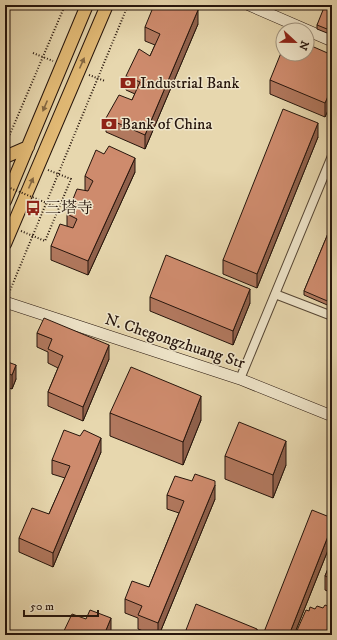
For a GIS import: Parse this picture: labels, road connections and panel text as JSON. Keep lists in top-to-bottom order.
{
  "streets": {
    "street": ["N. Chegongzhuang Str"]
  },
  "places": {
    "bank": ["Industrial Bank", "Bank of China"],
    "bus stop": ["三塔寺"]
  },
  "scale_bar": "50 m",
  "north": "right"
}
